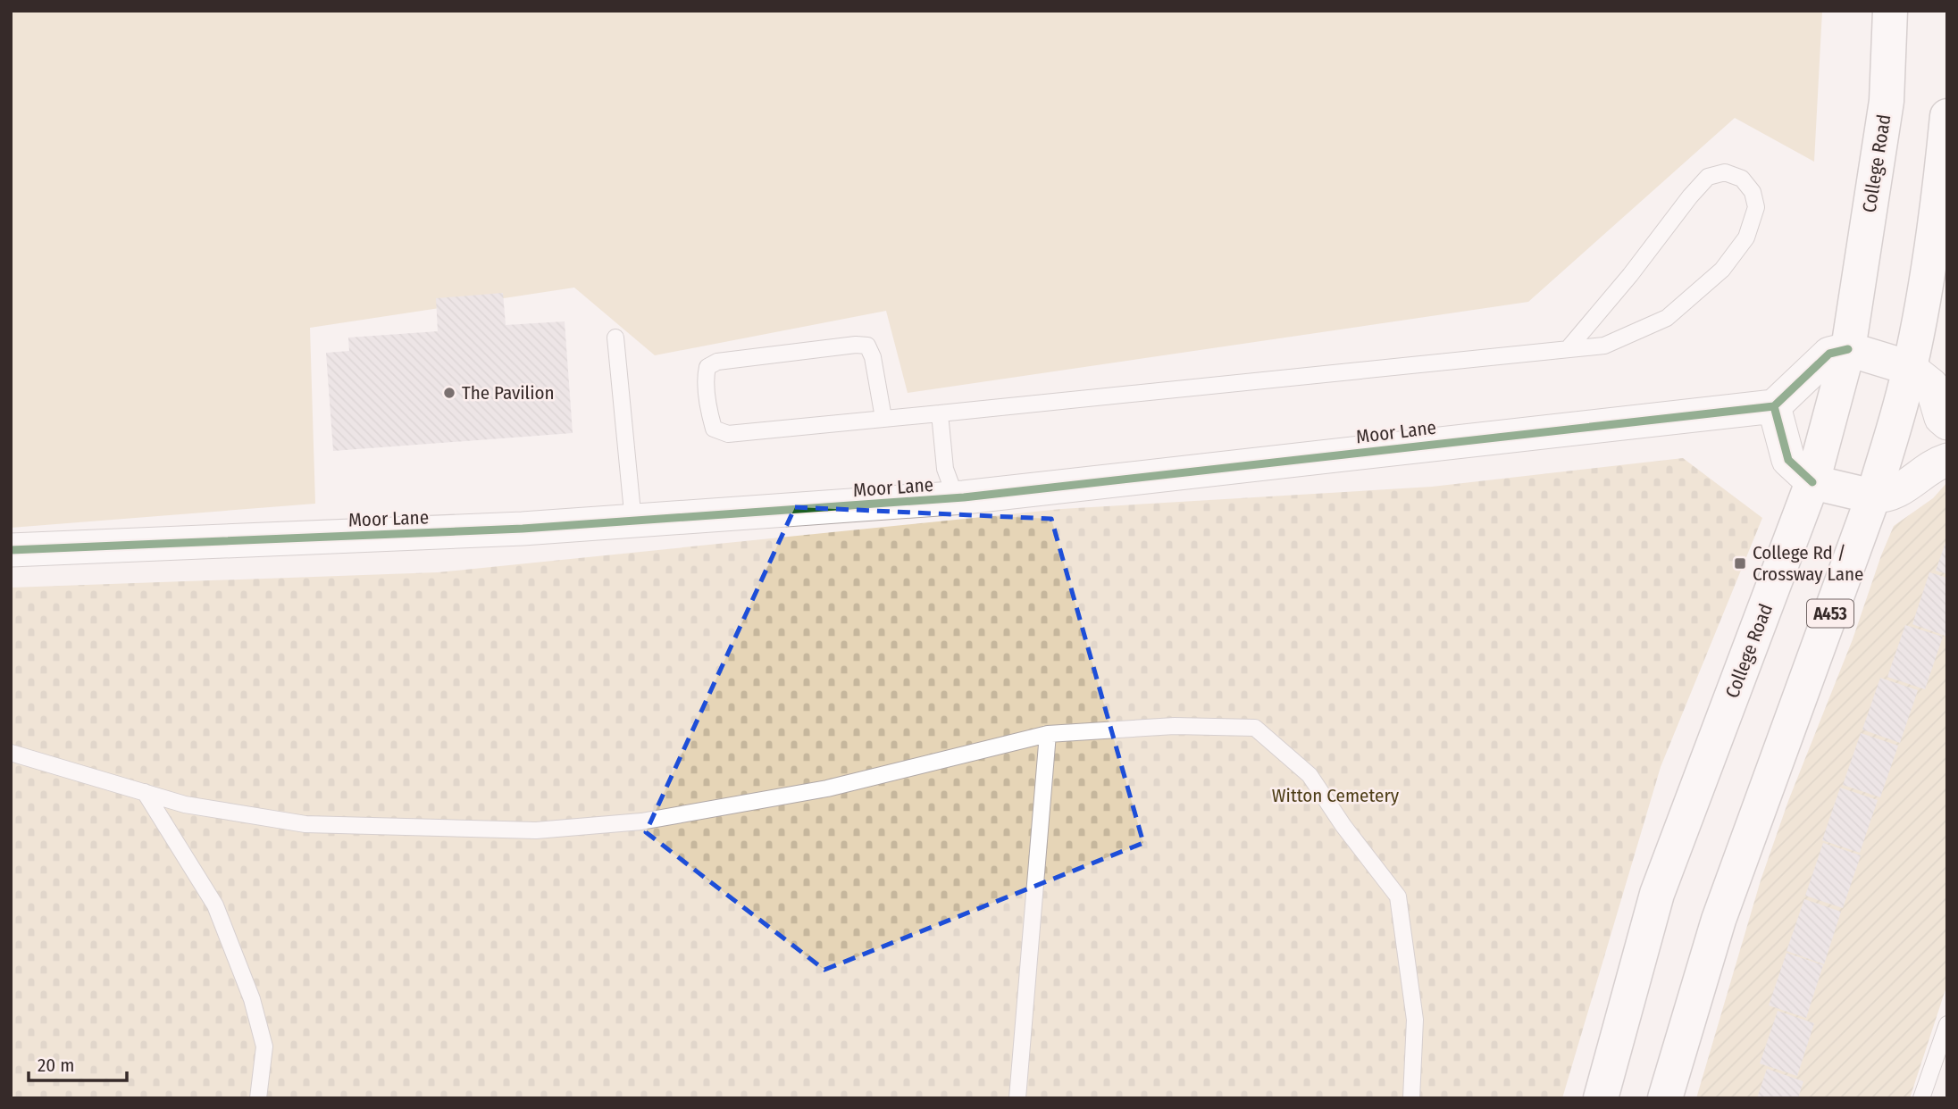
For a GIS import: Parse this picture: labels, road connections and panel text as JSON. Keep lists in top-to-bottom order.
{
  "streets": {
    "main road": ["College Road", "A453"],
    "street": ["Moor Lane"]
  },
  "parks": ["Witton Cemetery"],
  "places": {
    "other": ["The Pavilion"],
    "transit": ["College Rd / Crossway Lane"]
  },
  "scale_bar": "20 m"
}
